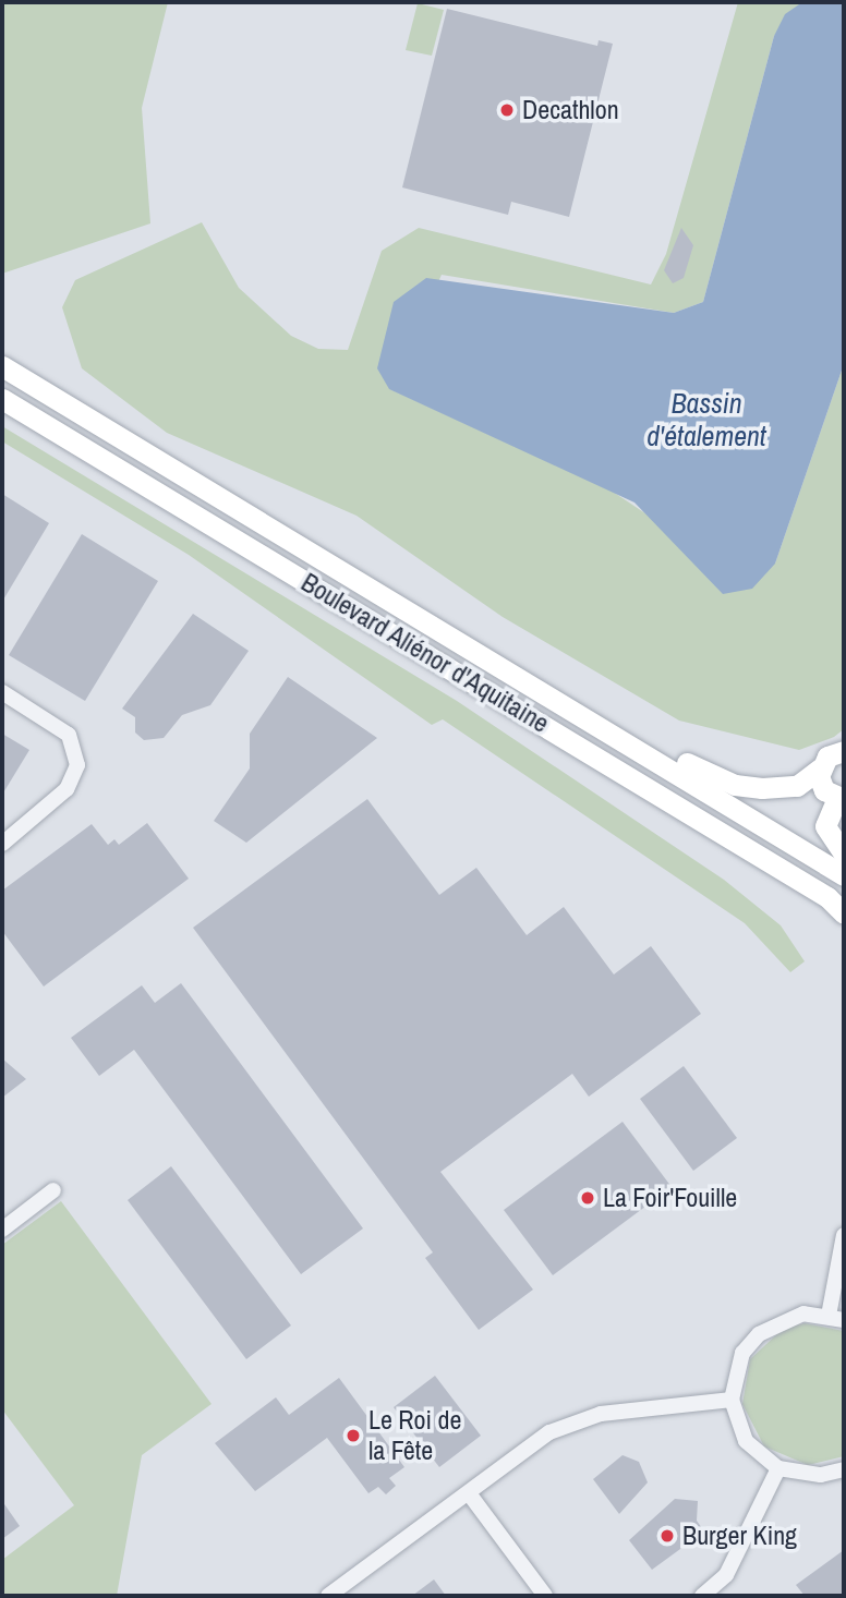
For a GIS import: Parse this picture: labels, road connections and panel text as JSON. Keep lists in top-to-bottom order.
{
  "streets": {
    "highway": ["Boulevard Aliénor d'Aquitaine"]
  },
  "water": ["Bassin d'étalement"],
  "places": [
    "Decathlon",
    "La Foir'Fouille",
    "Le Roi de la Fête",
    "Burger King"
  ]
}
